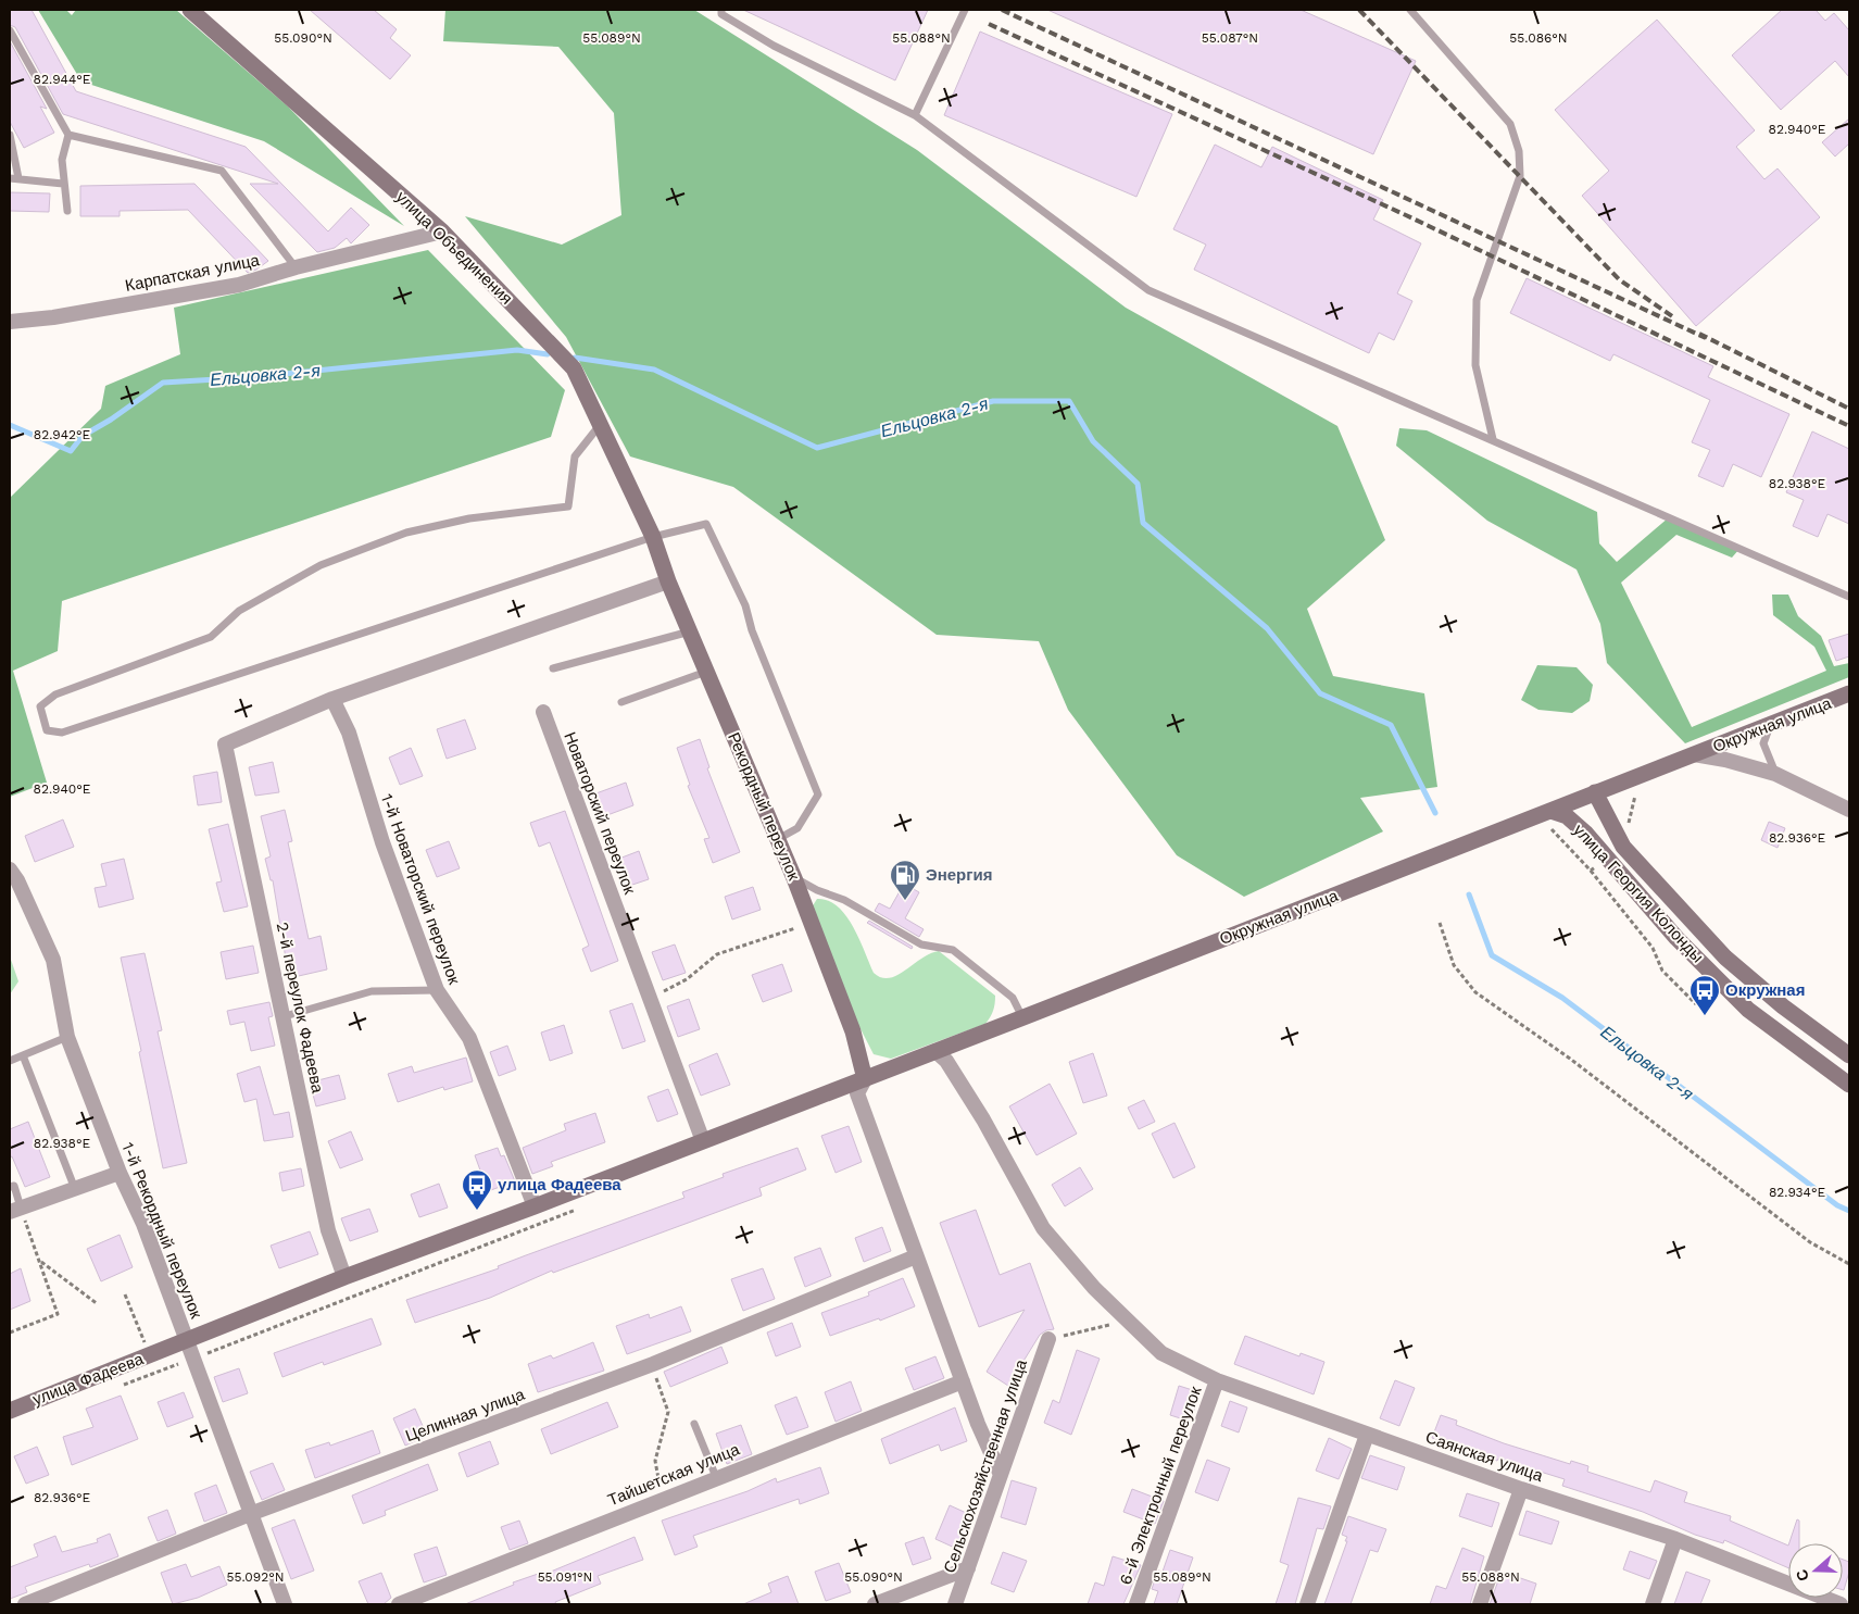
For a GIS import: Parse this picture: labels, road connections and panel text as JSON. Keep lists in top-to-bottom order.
{
  "streets": {
    "main road": [
      "улица Объединения",
      "Окружная улица",
      "Рекордный переулок",
      "улица Георгия Колонды",
      "улица Фадеева"
    ],
    "street": [
      "Карпатская улица",
      "Новаторский переулок",
      "1-й Новаторский переулок",
      "2-й переулок Фадеева",
      "1-й Рекордный переулок",
      "Целинная улица",
      "Саянская улица",
      "Сельскохозяйственная улица",
      "Тайшетская улица",
      "6-й Электронный переулок"
    ]
  },
  "crossings": [
    ["улица Объединения", "Карпатская улица"],
    ["улица Объединения", "Рекордный переулок"],
    ["Окружная улица", "Рекордный переулок"],
    ["Окружная улица", "улица Георгия Колонды"],
    ["Окружная улица", "улица Фадеева"],
    ["Окружная улица", "Саянская улица"],
    ["Рекордный переулок", "улица Фадеева"],
    ["Новаторский переулок", "улица Фадеева"],
    ["1-й Новаторский переулок", "2-й переулок Фадеева"],
    ["1-й Новаторский переулок", "улица Фадеева"],
    ["2-й переулок Фадеева", "улица Фадеева"],
    ["1-й Рекордный переулок", "улица Фадеева"],
    ["1-й Рекордный переулок", "Целинная улица"],
    ["Саянская улица", "6-й Электронный переулок"]
  ],
  "water": ["Ельцовка 2-я"],
  "places": {
    "fuel station": ["Энергия"],
    "bus stop": ["Окружная", "улица Фадеева"]
  },
  "north": "left",
  "coordinates": [
    "55.088°N",
    "55.090°N",
    "55.089°N",
    "55.087°N",
    "55.086°N",
    "82.944°E",
    "82.940°E",
    "82.942°E",
    "82.938°E",
    "82.936°E",
    "82.934°E",
    "55.092°N",
    "55.091°N"
  ]
}
